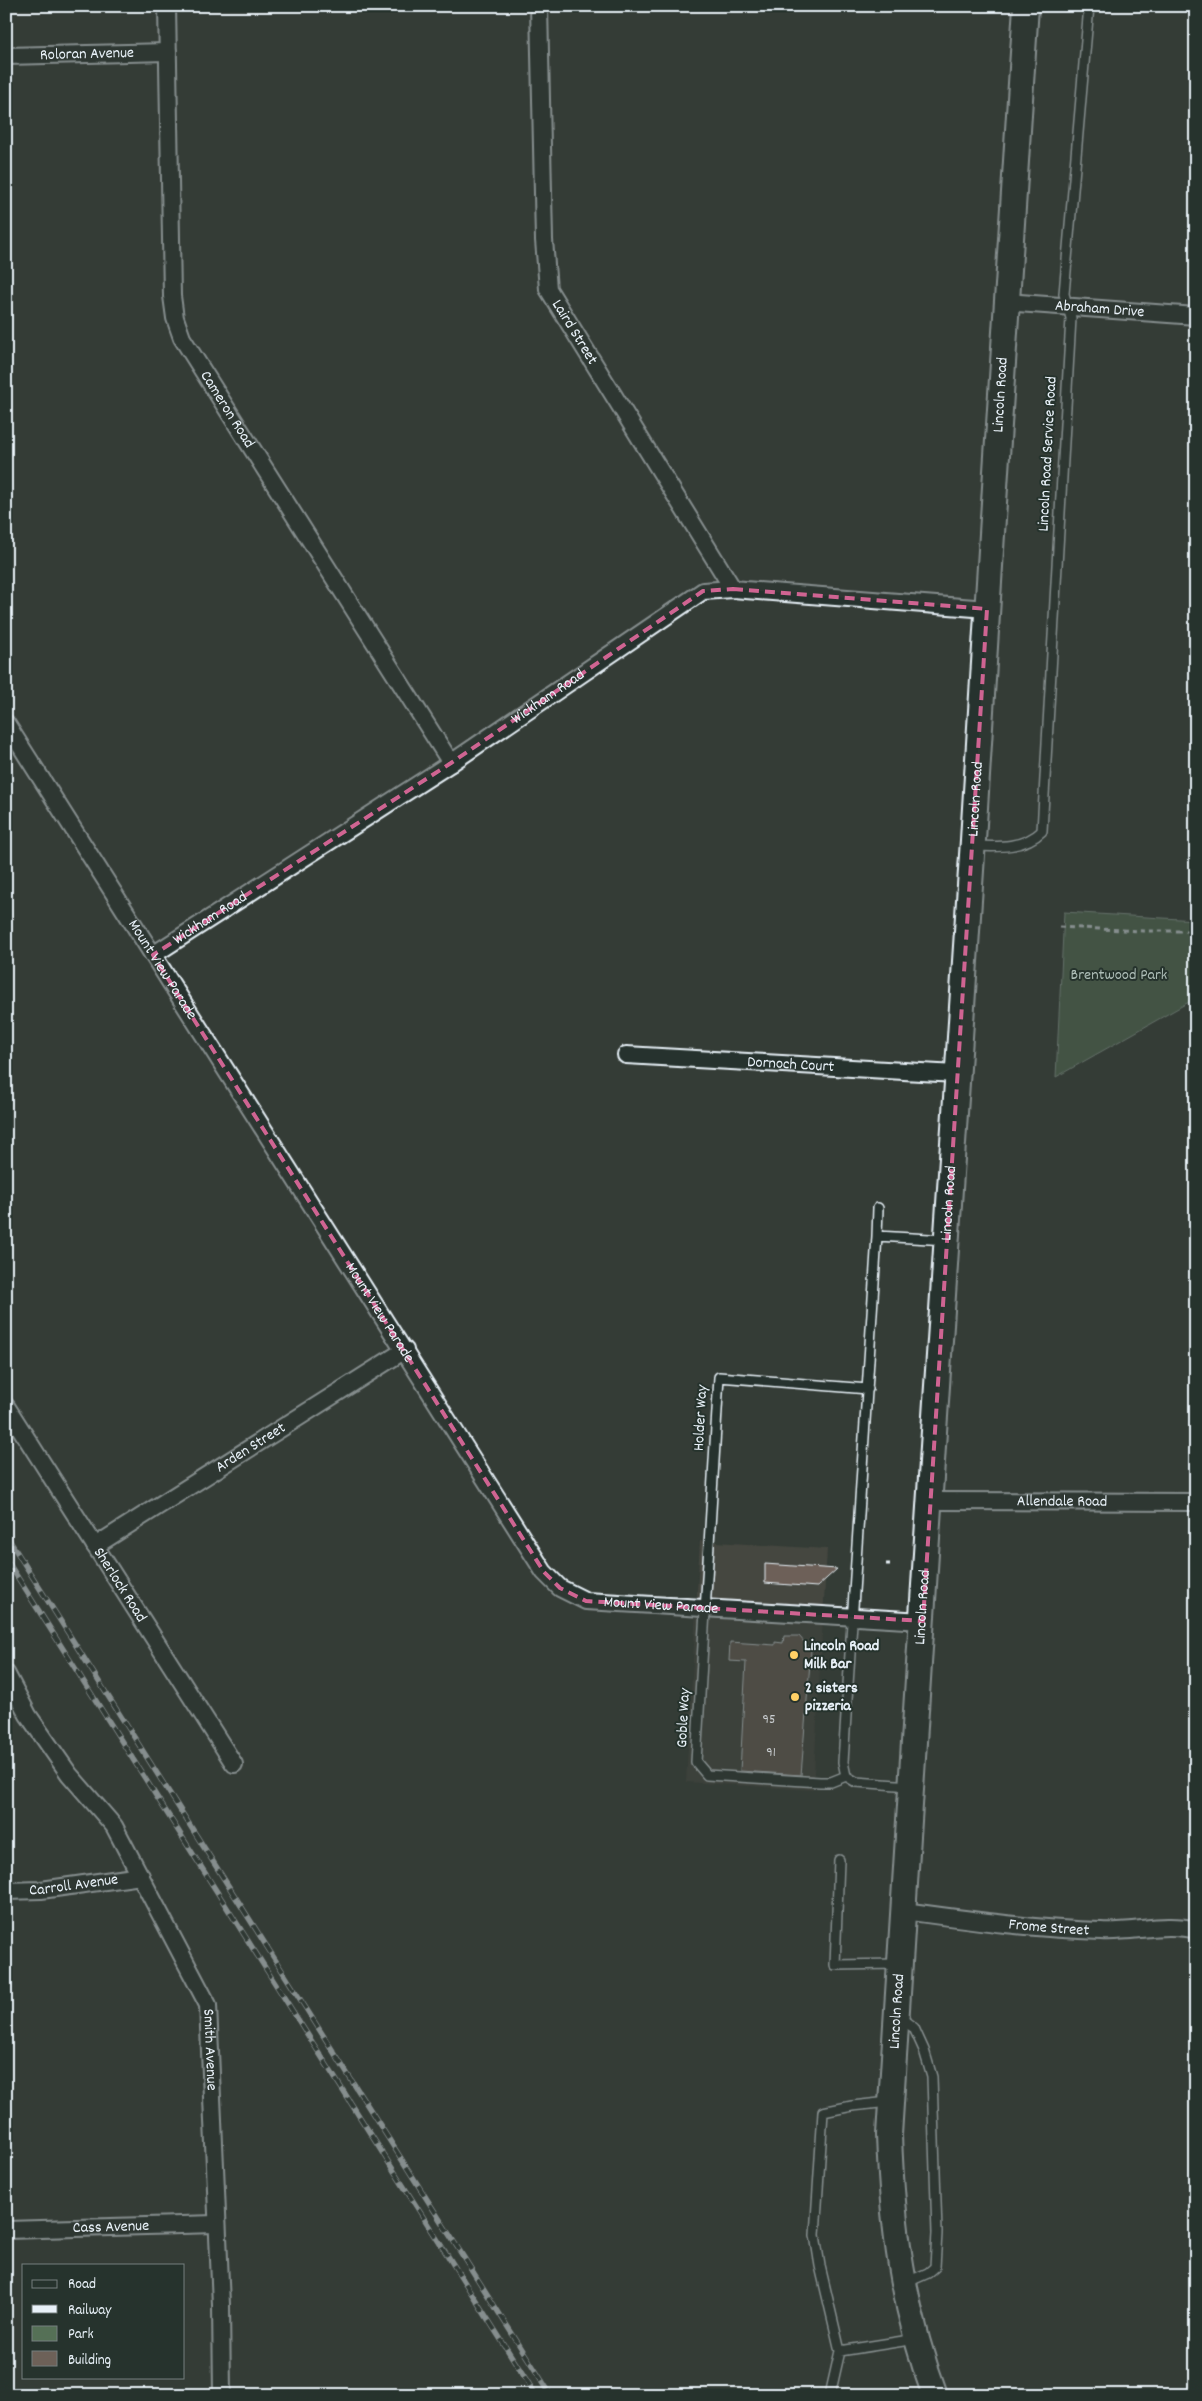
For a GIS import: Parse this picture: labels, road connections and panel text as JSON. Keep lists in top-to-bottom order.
{
  "streets": {
    "main road": ["Lincoln Road"],
    "street": [
      "Roloran Avenue",
      "Abraham Drive",
      "Laird Street",
      "Cameron Road",
      "Wickham Road",
      "Mount View Parade",
      "Dornoch Court",
      "Arden Street",
      "Allendale Road",
      "Sherlock Road",
      "Carroll Avenue",
      "Frome Street",
      "Smith Avenue",
      "Cass Avenue"
    ],
    "lane": ["Lincoln Road Service Road", "Holder Way", "Goble Way"]
  },
  "crossings": [
    ["Roloran Avenue", "Cameron Road"],
    ["Abraham Drive", "Lincoln Road"],
    ["Abraham Drive", "Lincoln Road Service Road"],
    ["Laird Street", "Wickham Road"],
    ["Lincoln Road", "Lincoln Road Service Road"],
    ["Lincoln Road", "Wickham Road"],
    ["Lincoln Road", "Mount View Parade"],
    ["Lincoln Road", "Dornoch Court"],
    ["Lincoln Road", "Allendale Road"],
    ["Lincoln Road", "Frome Street"],
    ["Cameron Road", "Wickham Road"],
    ["Wickham Road", "Mount View Parade"],
    ["Mount View Parade", "Holder Way"],
    ["Mount View Parade", "Arden Street"],
    ["Mount View Parade", "Goble Way"],
    ["Holder Way", "Goble Way"],
    ["Arden Street", "Sherlock Road"],
    ["Carroll Avenue", "Smith Avenue"],
    ["Smith Avenue", "Cass Avenue"]
  ],
  "parks": ["Brentwood Park"],
  "places": ["Lincoln Road Milk Bar", "2 sisters pizzeria"],
  "house_numbers": ["95", "91"],
  "legend": [
    "Road",
    "Railway",
    "Park",
    "Building"
  ]
}
